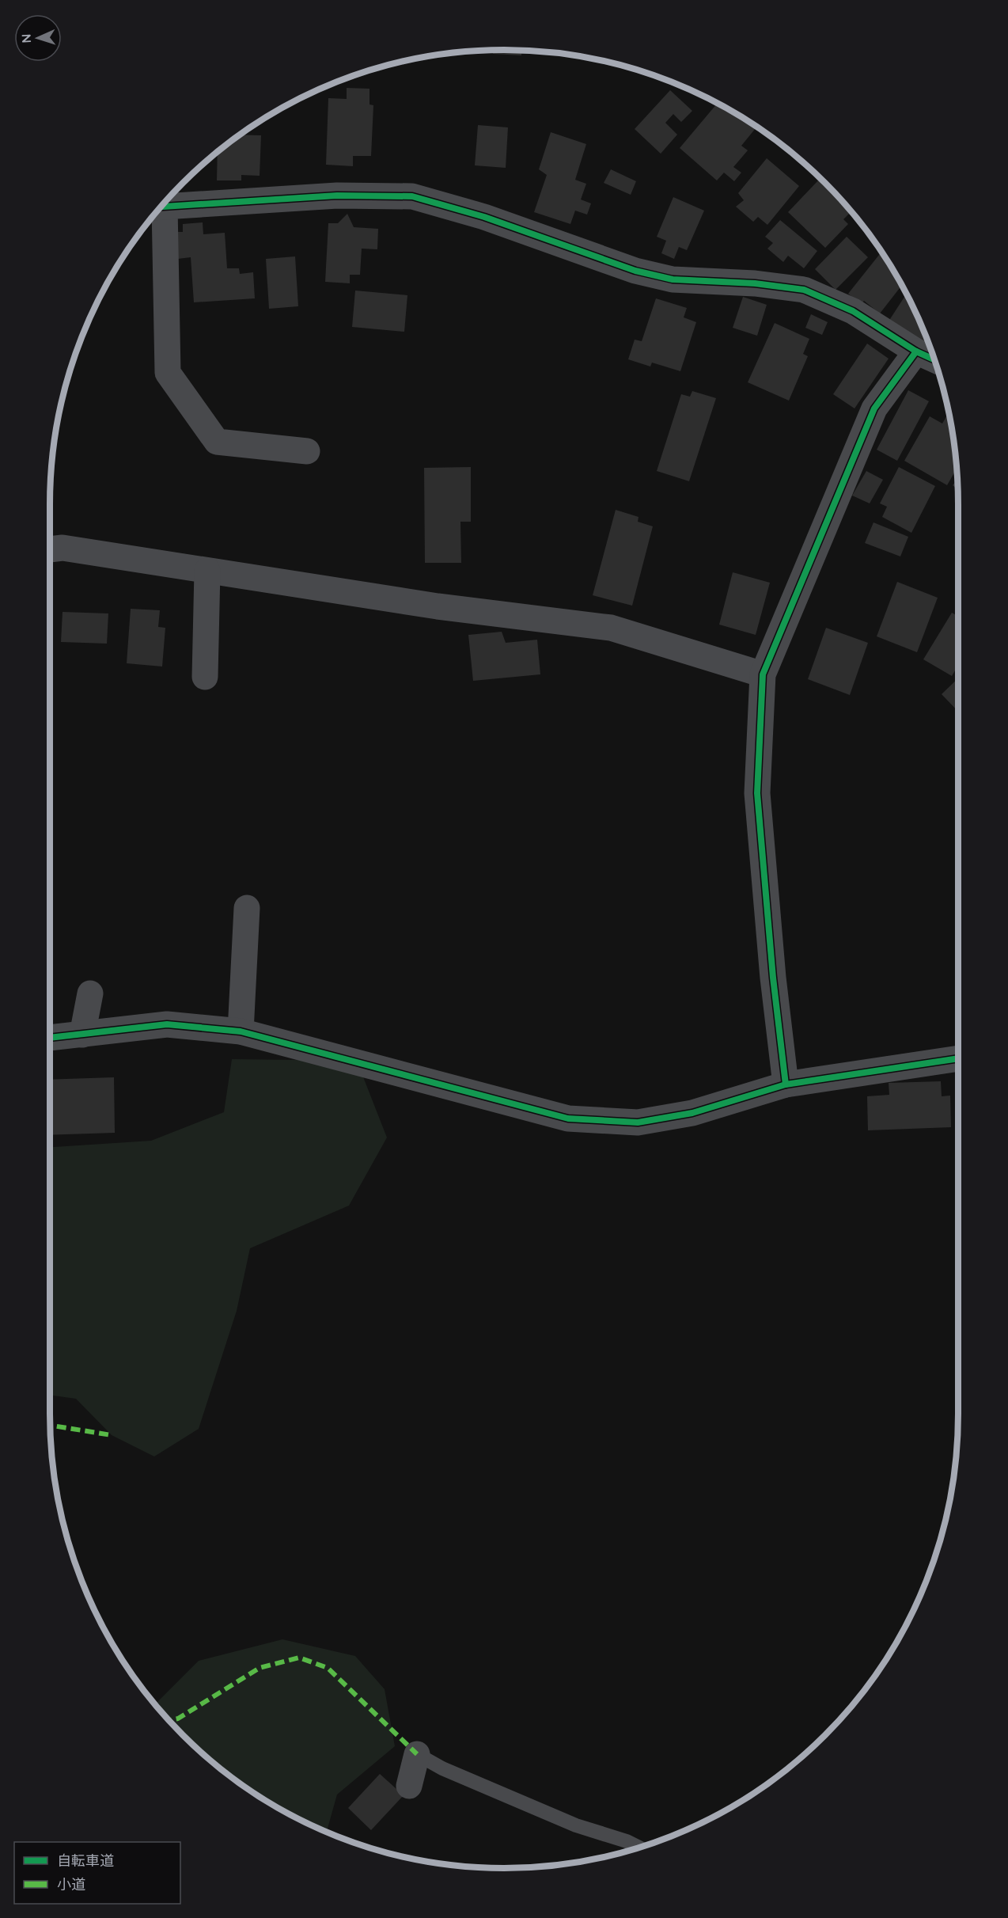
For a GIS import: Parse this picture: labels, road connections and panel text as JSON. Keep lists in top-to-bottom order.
{
  "legend": ["自転車道", "小道"],
  "north": "left"
}
